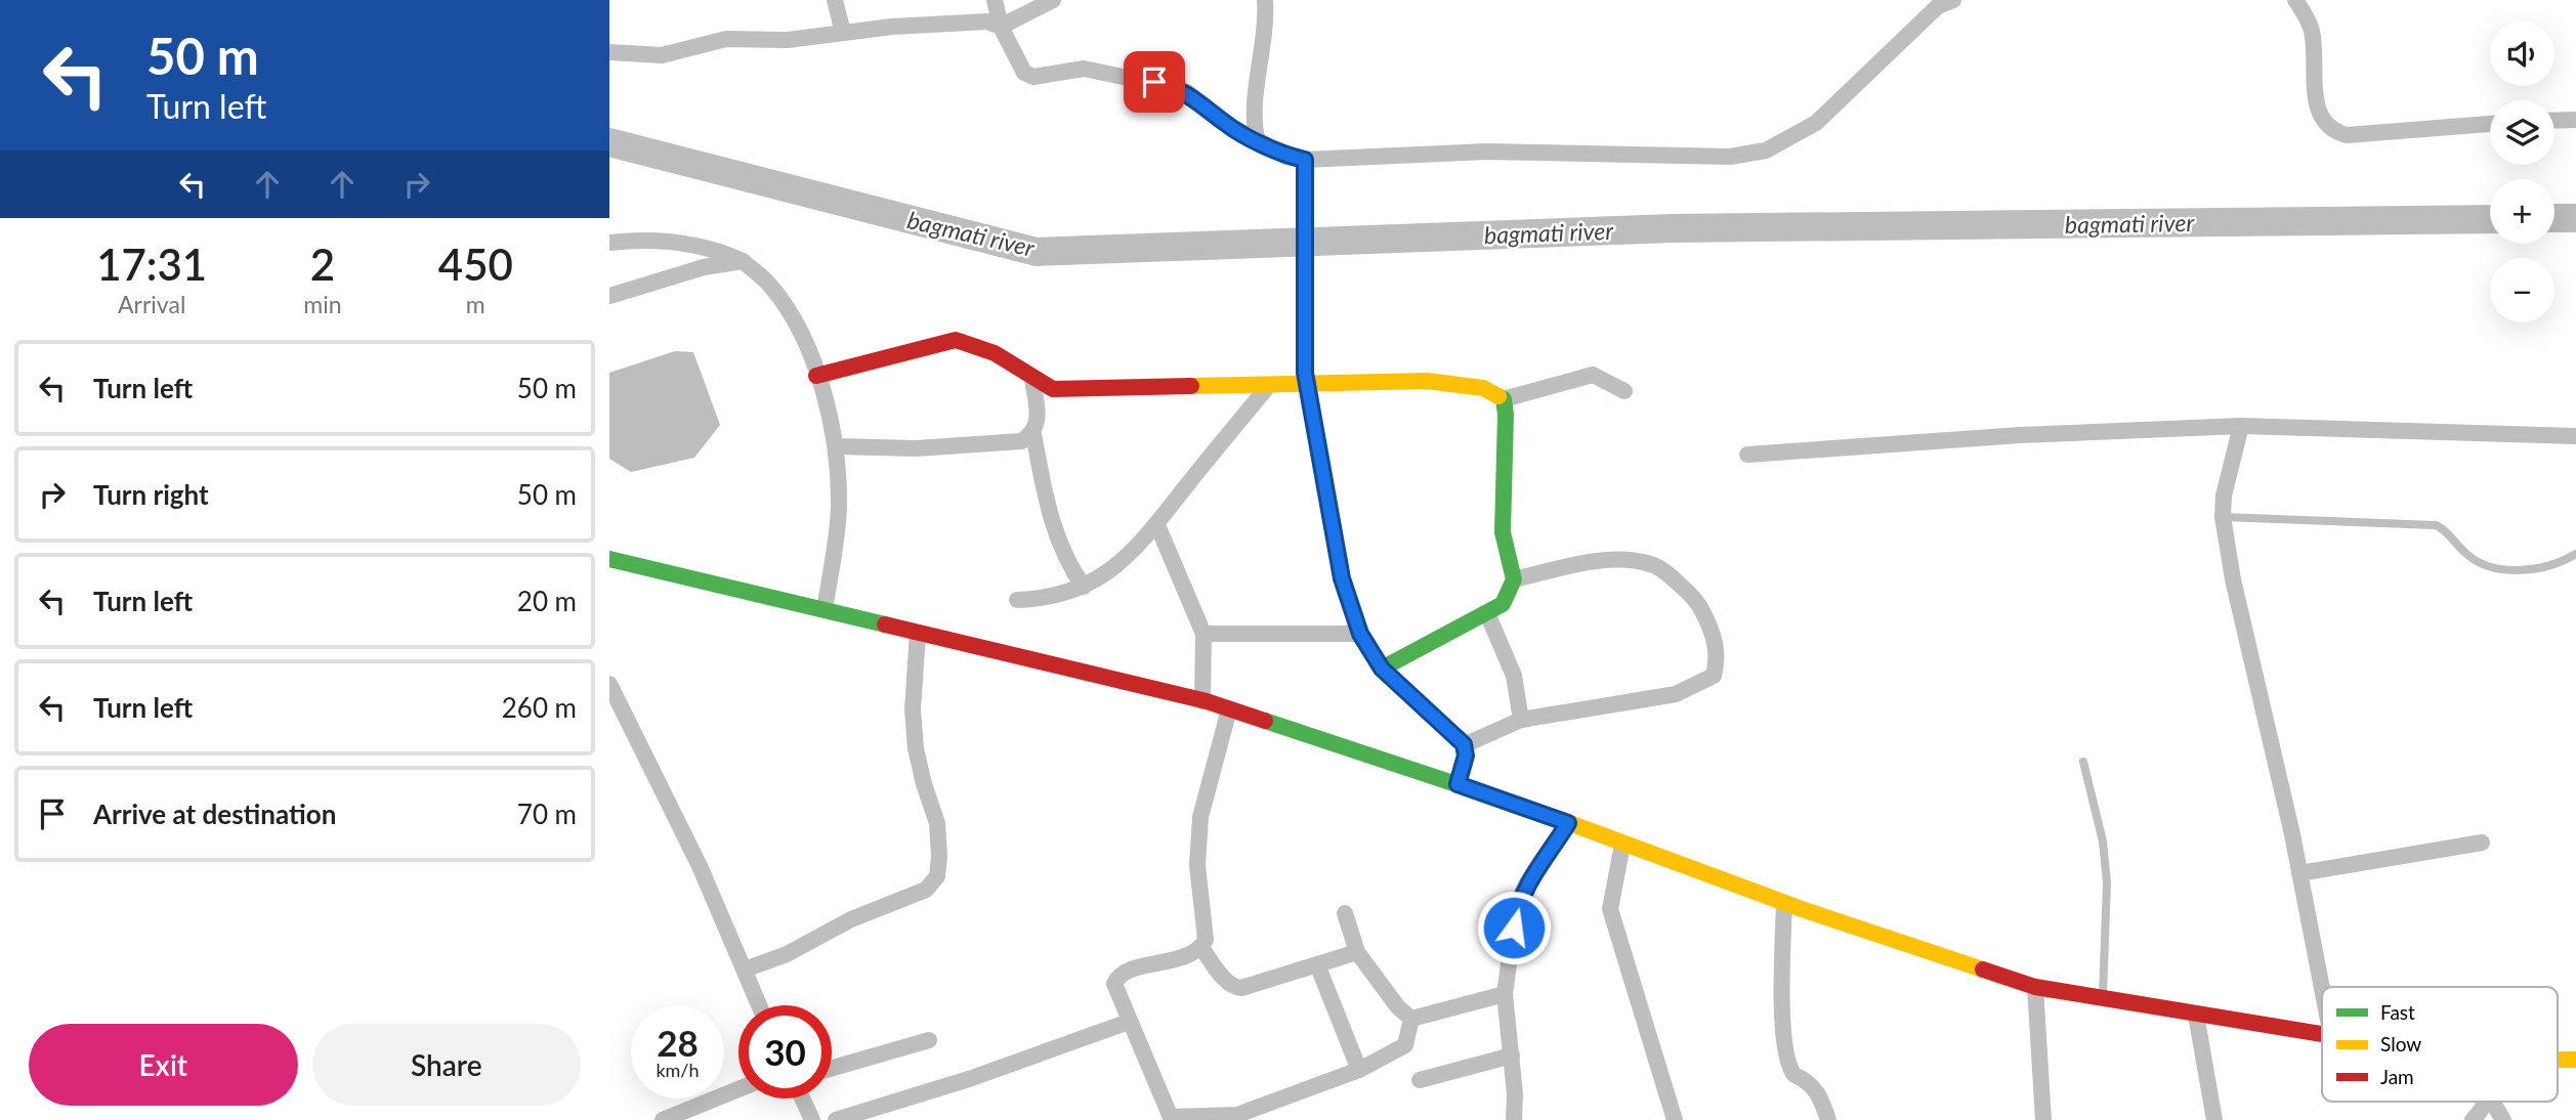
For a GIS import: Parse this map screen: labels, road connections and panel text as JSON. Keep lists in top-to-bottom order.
{
  "water": ["bagmati river"],
  "legend": ["Fast", "Slow", "Jam"],
  "page": {
    "turn": ["50 m", "Turn left"],
    "map_buttons": ["+", "−"],
    "eta": [
      "17:31",
      "Arrival",
      "2",
      "min",
      "450",
      "m"
    ],
    "list": [
      {
        "name": "Turn left",
        "value": "50 m"
      },
      {
        "name": "Turn right",
        "value": "50 m"
      },
      {
        "name": "Turn left",
        "value": "20 m"
      },
      {
        "name": "Turn left",
        "value": "260 m"
      },
      {
        "name": "Arrive at destination",
        "value": "70 m"
      }
    ],
    "speed": "28 km/h",
    "limit": "30",
    "buttons": ["Exit", "Share"]
  }
}
